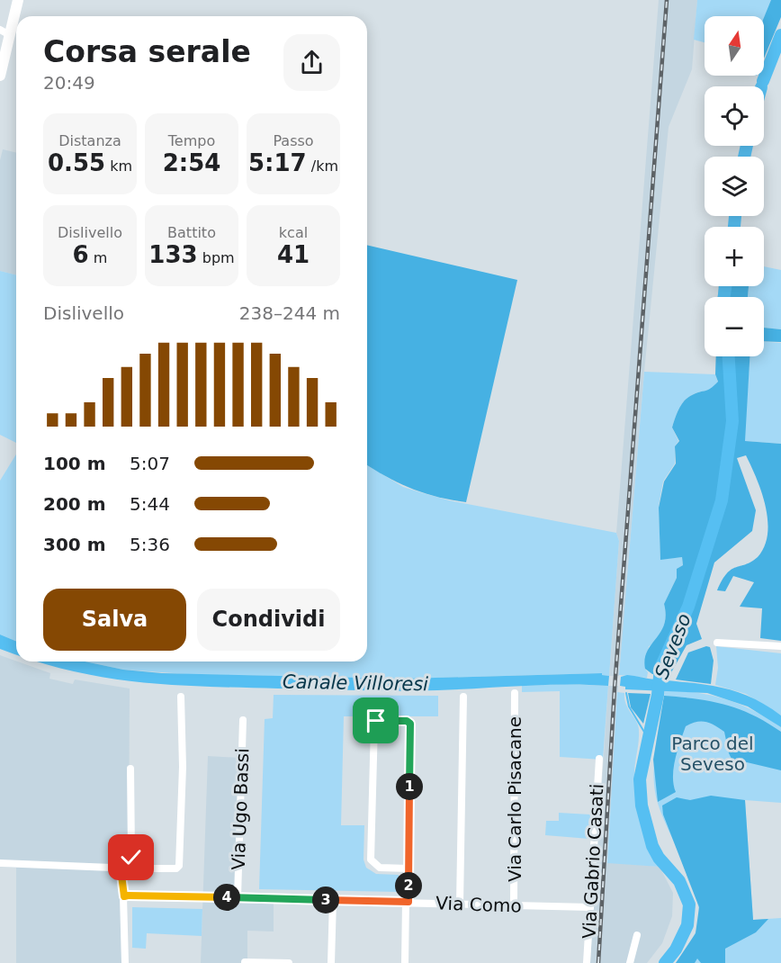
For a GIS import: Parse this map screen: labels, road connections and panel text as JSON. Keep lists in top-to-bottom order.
{
  "streets": {
    "street": [
      "Via Carlo Pisacane",
      "Via Ugo Bassi",
      "Via Gabrio Casati",
      "Via Como"
    ]
  },
  "crossings": [
    ["Via Carlo Pisacane", "Via Como"],
    ["Via Ugo Bassi", "Via Como"],
    ["Via Gabrio Casati", "Via Como"]
  ],
  "water": ["Seveso", "Canale Villoresi"],
  "parks": ["Parco del Seveso"],
  "north": "top",
  "page": {
    "map_buttons": ["+", "−"],
    "heading": ["Corsa serale", "20:49"],
    "stats": [
      ["Distanza", "0.55 km"],
      ["Tempo", "2:54"],
      ["Passo", "5:17 /km"],
      ["Dislivello", "6 m"],
      ["Battito", "133 bpm"],
      ["kcal", "41"]
    ],
    "chart": ["Dislivello", "238–244 m"],
    "list": [
      {
        "name": "100 m",
        "note": "5:07"
      },
      {
        "name": "200 m",
        "note": "5:44"
      },
      {
        "name": "300 m",
        "note": "5:36"
      }
    ],
    "buttons": ["Salva", "Condividi"],
    "pins": [
      "1",
      "2",
      "4",
      "3"
    ]
  }
}
